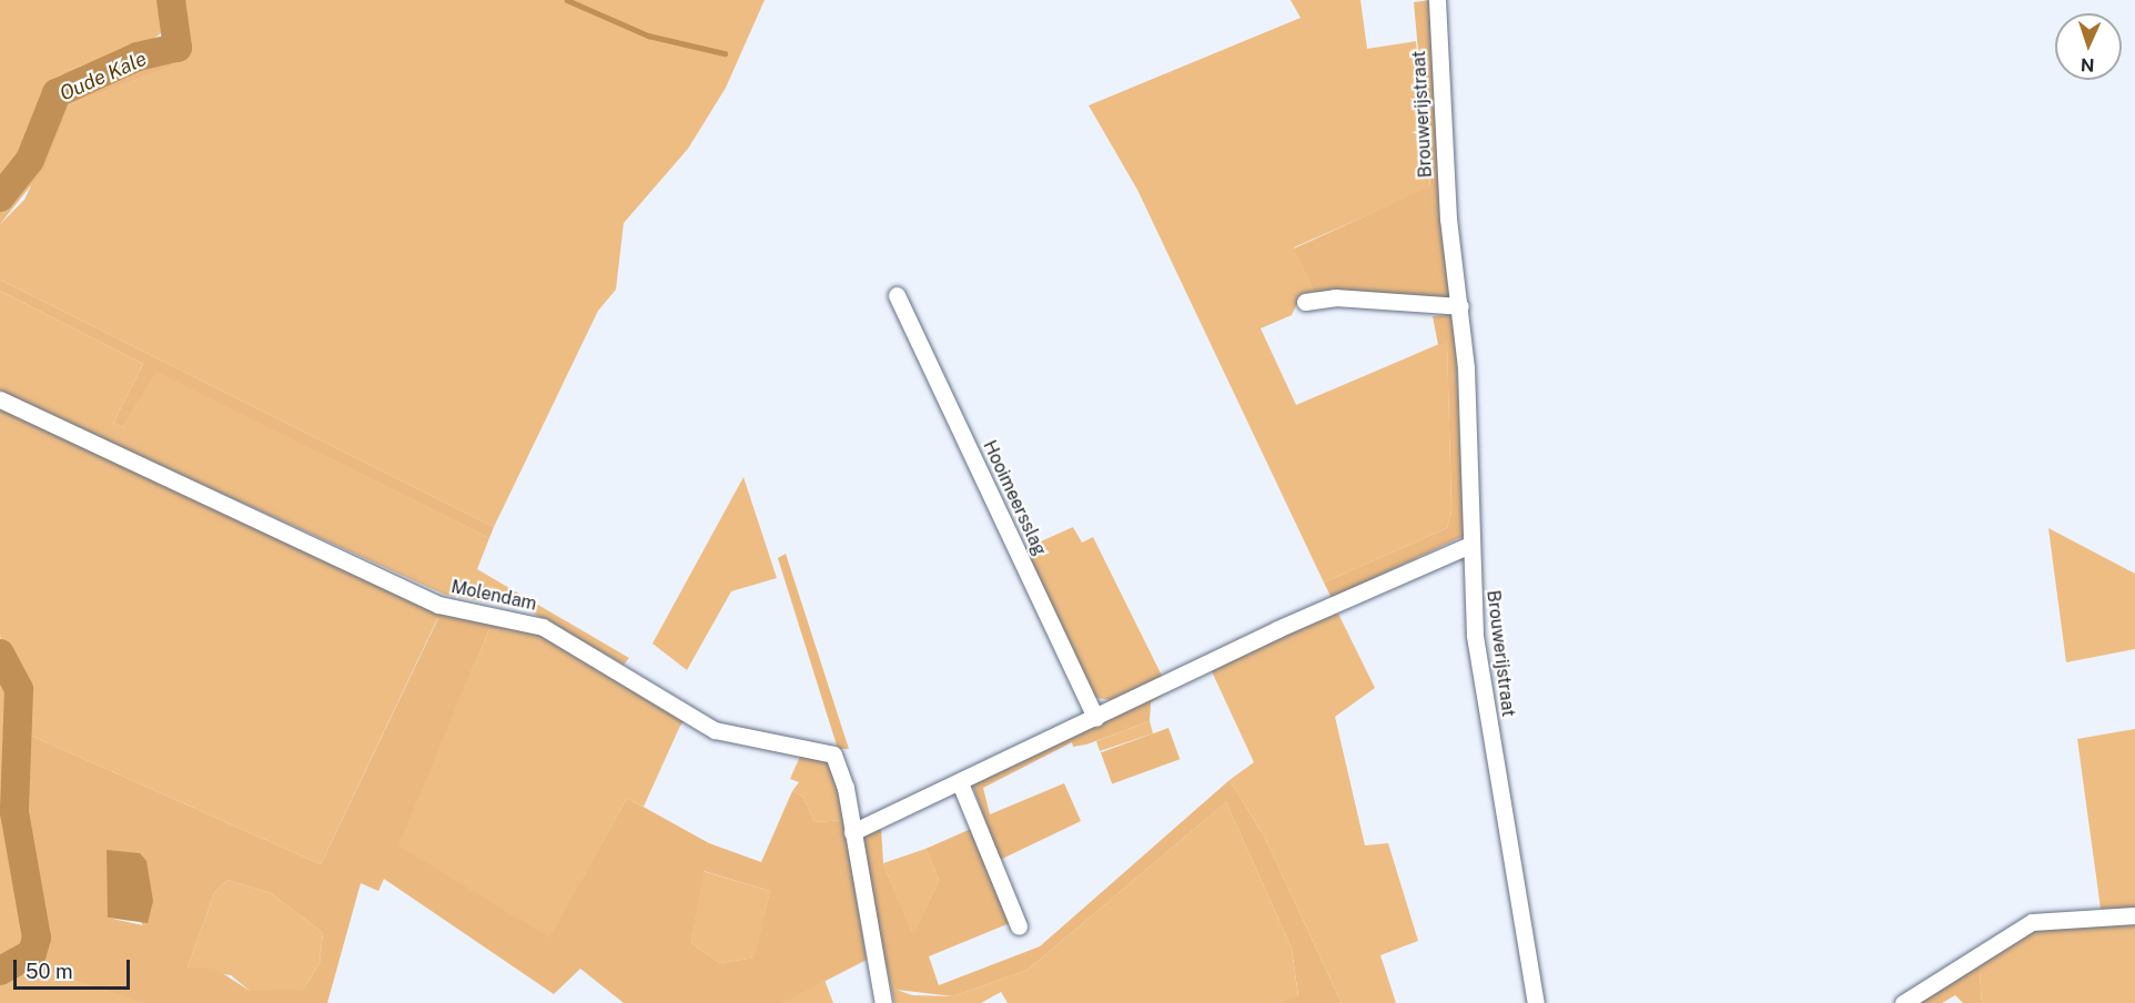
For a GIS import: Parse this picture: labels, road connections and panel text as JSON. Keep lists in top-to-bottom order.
{
  "streets": {
    "street": ["Brouwerijstraat", "Hooimeersslag", "Molendam"]
  },
  "water": ["Oude Kale"],
  "scale_bar": "50 m",
  "north": "bottom"
}
